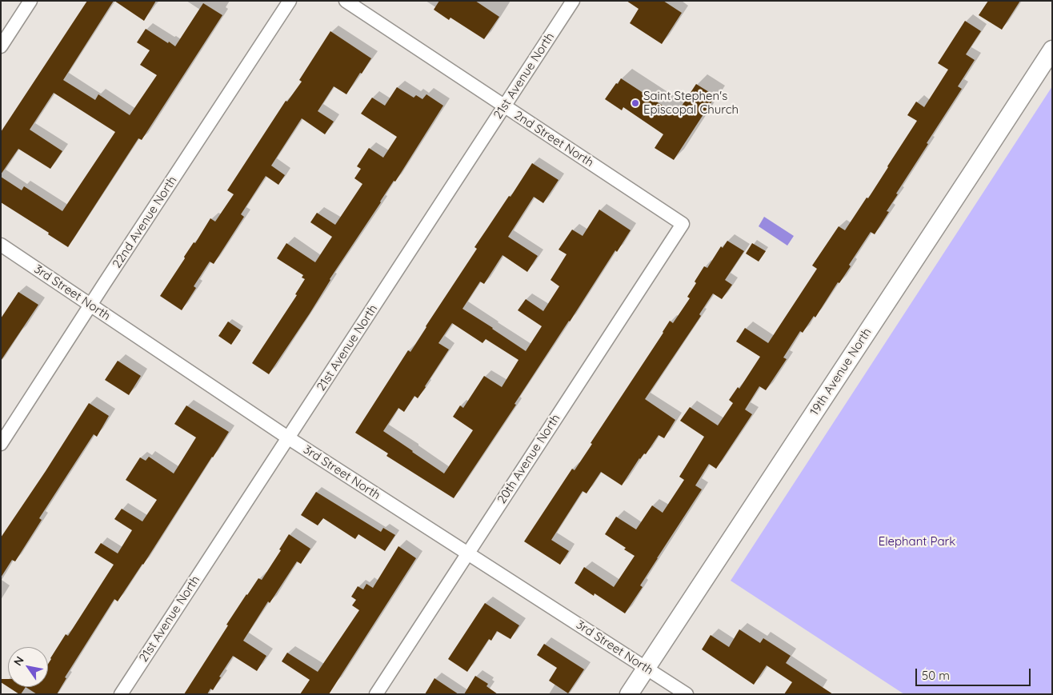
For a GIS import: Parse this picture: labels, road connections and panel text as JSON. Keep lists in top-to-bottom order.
{
  "streets": {
    "street": [
      "21st Avenue North",
      "2nd Street North",
      "22nd Avenue North",
      "3rd Street North",
      "19th Avenue North",
      "20th Avenue North"
    ]
  },
  "crossings": [
    ["21st Avenue North", "2nd Street North"],
    ["21st Avenue North", "3rd Street North"],
    ["2nd Street North", "20th Avenue North"],
    ["22nd Avenue North", "3rd Street North"],
    ["3rd Street North", "19th Avenue North"],
    ["3rd Street North", "20th Avenue North"]
  ],
  "parks": ["Elephant Park"],
  "places": ["Saint Stephen's Episcopal Church"],
  "scale_bar": "50 m",
  "north": "top left"
}
